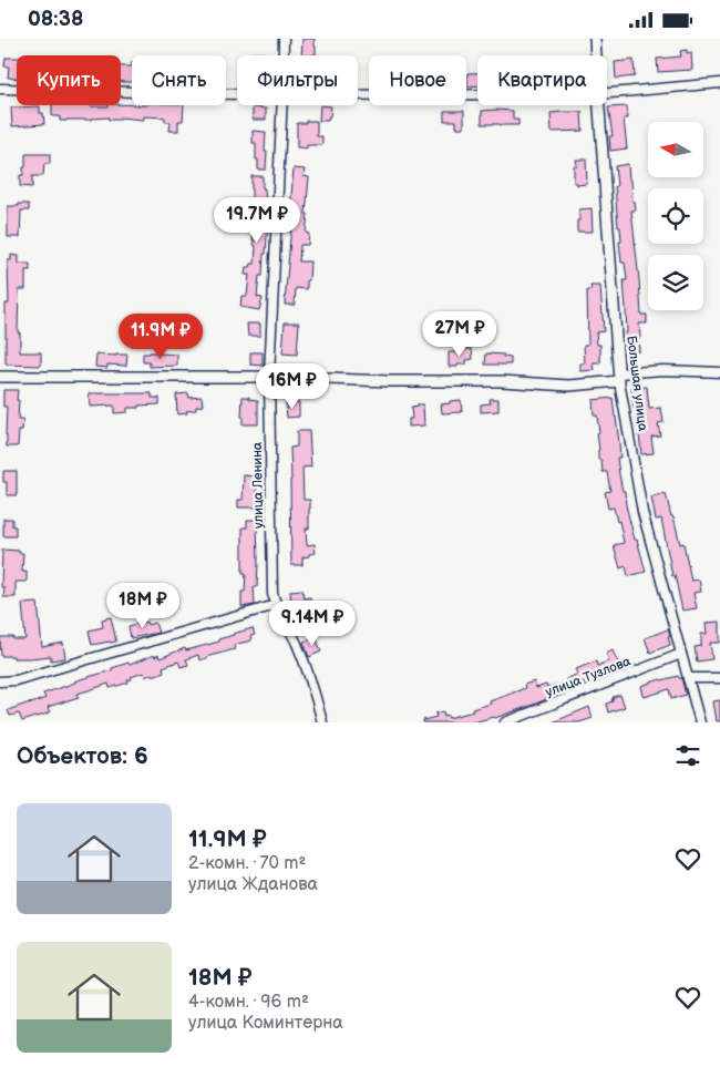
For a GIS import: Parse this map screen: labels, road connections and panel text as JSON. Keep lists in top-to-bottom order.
{
  "streets": {
    "street": ["Большая улица", "улица Ленина", "улица Тузлова"]
  },
  "crossings": [
    ["Большая улица", "улица Тузлова"]
  ],
  "north": "left",
  "page": {
    "status": "08:38",
    "chip": [
      "Купить",
      "Снять",
      "Фильтры",
      "Новое",
      "Квартира"
    ],
    "price": [
      "19.7M ₽",
      "27M ₽",
      "11.9M ₽",
      "16M ₽",
      "18M ₽",
      "9.14M ₽"
    ],
    "heading": "Объектов: 6",
    "list": [
      {
        "name": "11.9M ₽",
        "note": "2-комн. · 70 m² · улица Жданова"
      },
      {
        "name": "18M ₽",
        "note": "4-комн. · 96 m² · улица Коминтерна"
      }
    ]
  }
}
